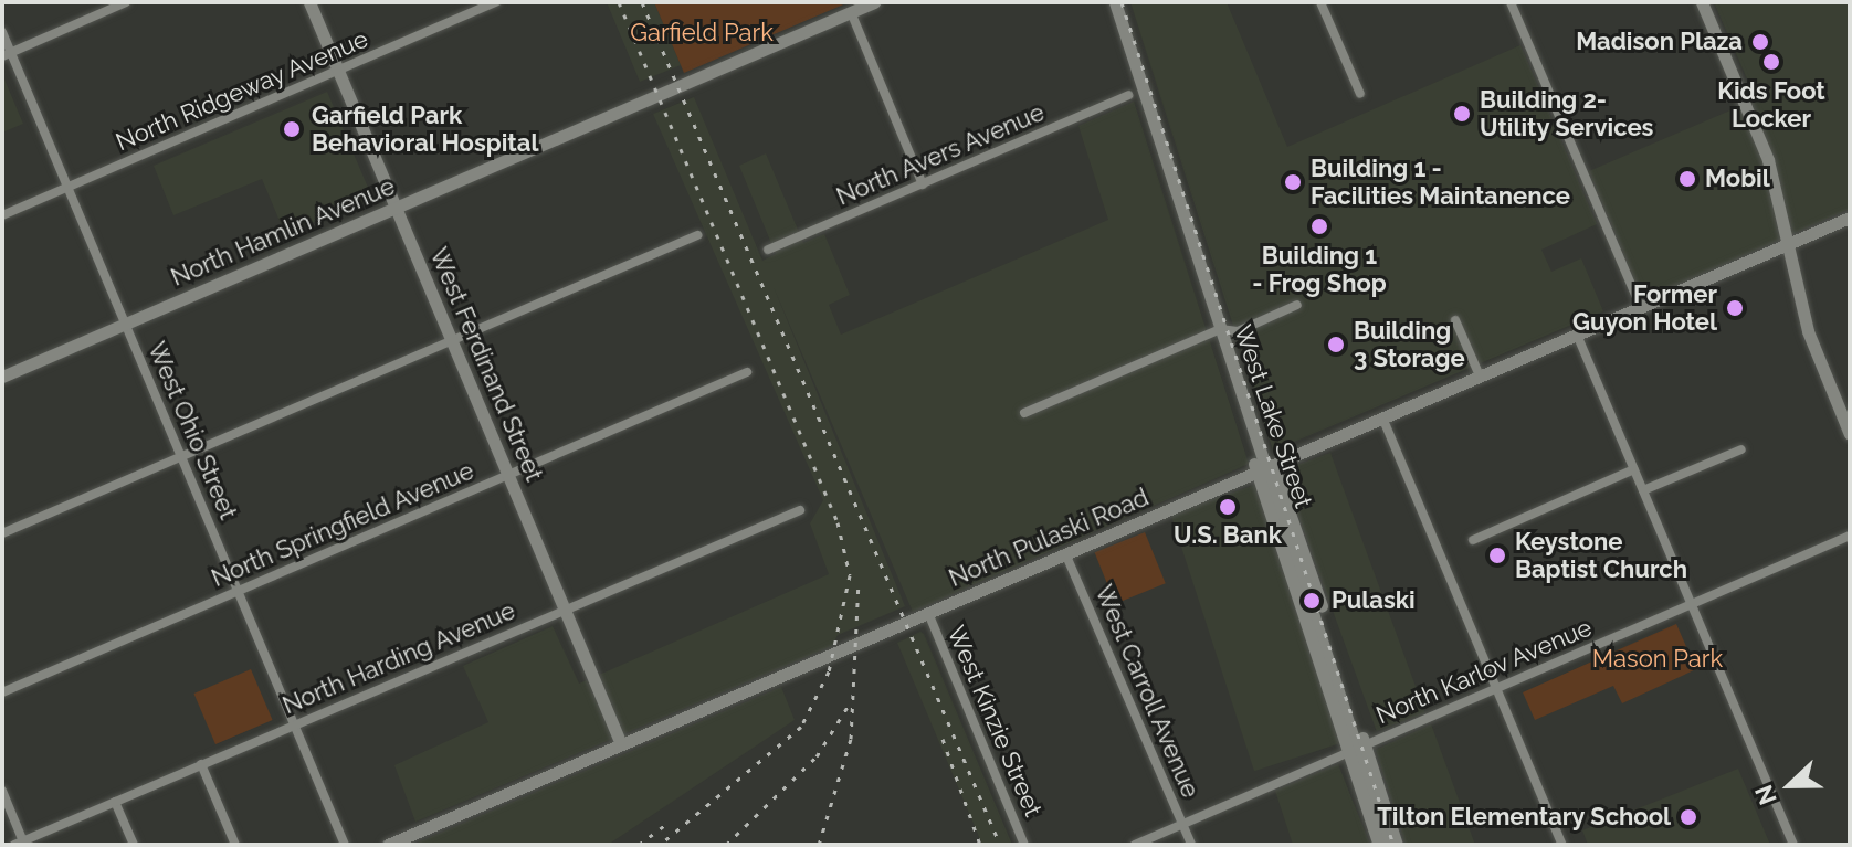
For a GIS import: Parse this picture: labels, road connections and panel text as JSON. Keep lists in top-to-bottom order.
{
  "streets": {
    "main road": [
      "North Hamlin Avenue",
      "West Ferdinand Street",
      "West Lake Street",
      "North Pulaski Road"
    ],
    "street": [
      "North Ridgeway Avenue",
      "North Avers Avenue",
      "West Ohio Street",
      "North Springfield Avenue",
      "North Harding Avenue",
      "North Karlov Avenue",
      "West Carroll Avenue",
      "West Kinzie Street"
    ]
  },
  "crossings": [
    ["North Ridgeway Avenue", "West Ferdinand Street"],
    ["North Ridgeway Avenue", "West Ohio Street"],
    ["North Avers Avenue", "West Lake Street"],
    ["North Hamlin Avenue", "West Ferdinand Street"],
    ["North Hamlin Avenue", "West Ohio Street"],
    ["West Ferdinand Street", "North Springfield Avenue"],
    ["West Ferdinand Street", "North Pulaski Road"],
    ["West Ferdinand Street", "North Harding Avenue"],
    ["West Lake Street", "North Pulaski Road"],
    ["West Lake Street", "North Karlov Avenue"],
    ["West Ohio Street", "North Springfield Avenue"],
    ["West Ohio Street", "North Harding Avenue"],
    ["North Pulaski Road", "West Carroll Avenue"],
    ["North Pulaski Road", "West Kinzie Street"],
    ["North Karlov Avenue", "West Carroll Avenue"]
  ],
  "parks": ["Garfield Park", "Mason Park"],
  "places": [
    "Madison Plaza",
    "Kids Foot Locker",
    "Building 2- Utility Services",
    "Garfield Park Behavioral Hospital",
    "Mobil",
    "Building 1 - Facilities Maintanence",
    "Building 1 - Frog Shop",
    "Former Guyon Hotel",
    "Building 3 Storage",
    "U.S. Bank",
    "Keystone Baptist Church",
    "Pulaski",
    "Tilton Elementary School"
  ],
  "north": "left"
}
